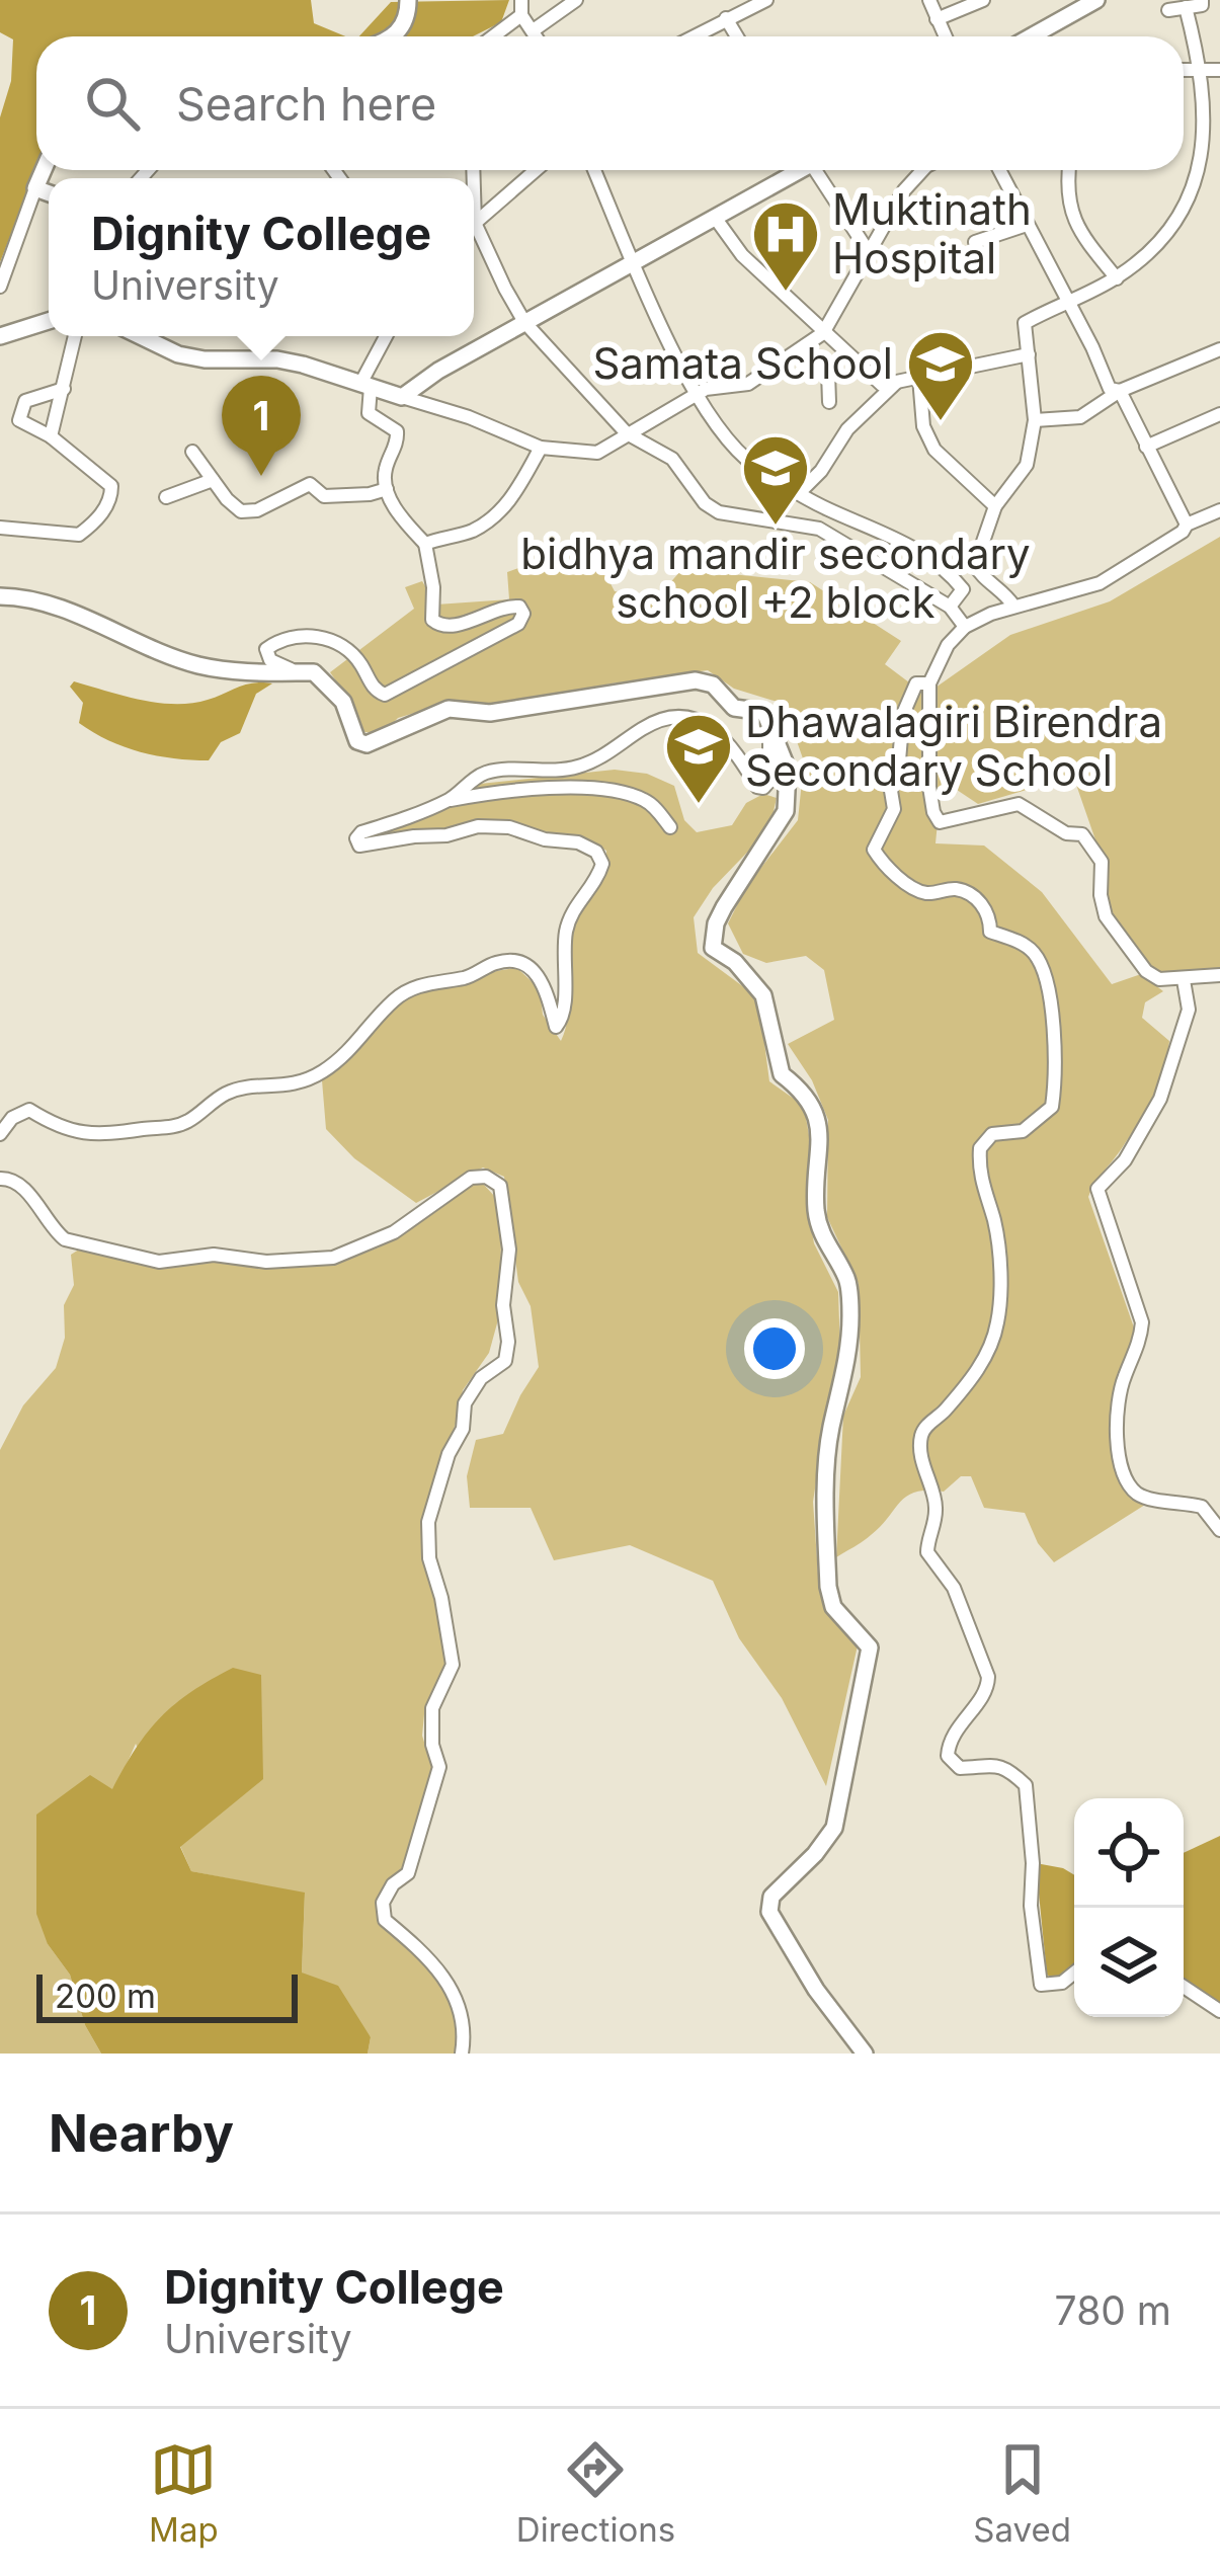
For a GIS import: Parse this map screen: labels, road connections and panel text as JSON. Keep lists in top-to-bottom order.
{
  "places": {
    "hospital": ["Muktinath Hospital"],
    "school or university": ["Samata School", "bidhya mandir secondary school +2 block", "Dhawalagiri Birendra Secondary School"]
  },
  "scale_bar": "200 m",
  "page": {
    "search": "Search here",
    "popup": ["Dignity College", "University"],
    "pins": "1",
    "scale": "200 m",
    "heading": "Nearby",
    "list": [
      {
        "mark": "1",
        "name": "Dignity College",
        "note": "University",
        "value": "780 m"
      }
    ],
    "nav": ["Map", "Directions", "Saved"]
  }
}
